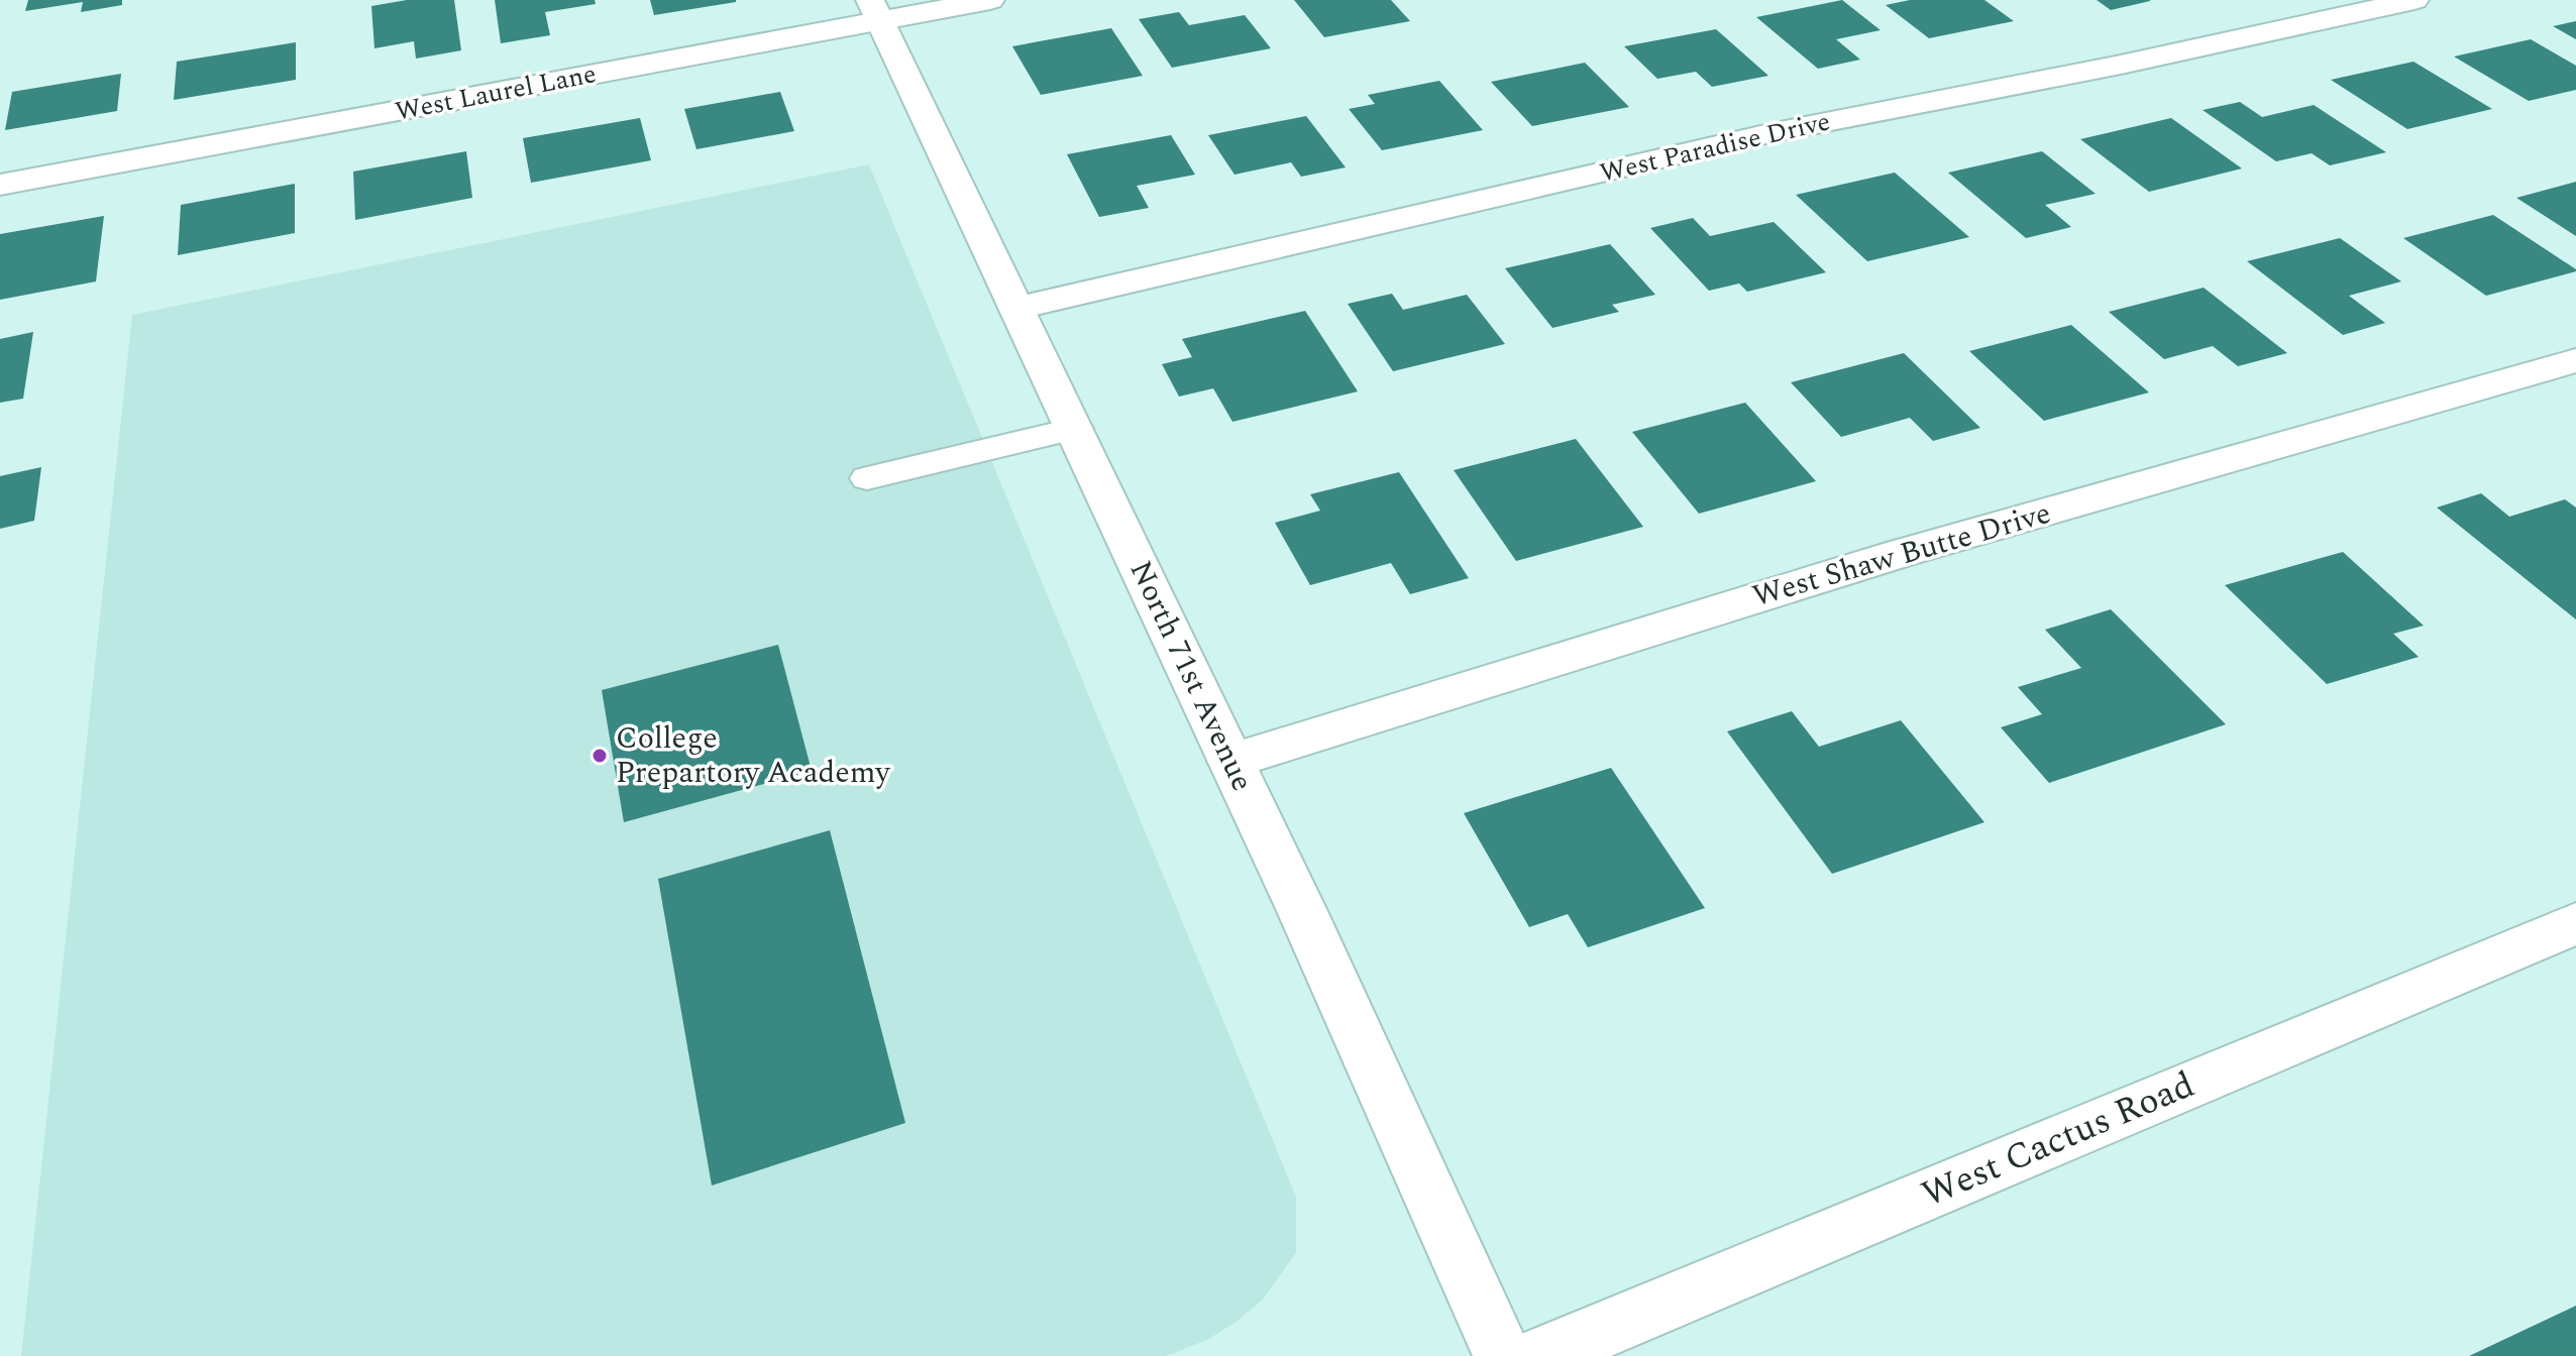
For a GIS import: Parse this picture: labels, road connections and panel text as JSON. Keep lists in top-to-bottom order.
{
  "streets": {
    "street": [
      "West Laurel Lane",
      "West Paradise Drive",
      "West Shaw Butte Drive",
      "North 71st Avenue",
      "West Cactus Road"
    ]
  },
  "crossings": [
    ["West Laurel Lane", "North 71st Avenue"],
    ["West Paradise Drive", "North 71st Avenue"],
    ["West Shaw Butte Drive", "North 71st Avenue"]
  ],
  "places": ["College Prepartory Academy"]
}
